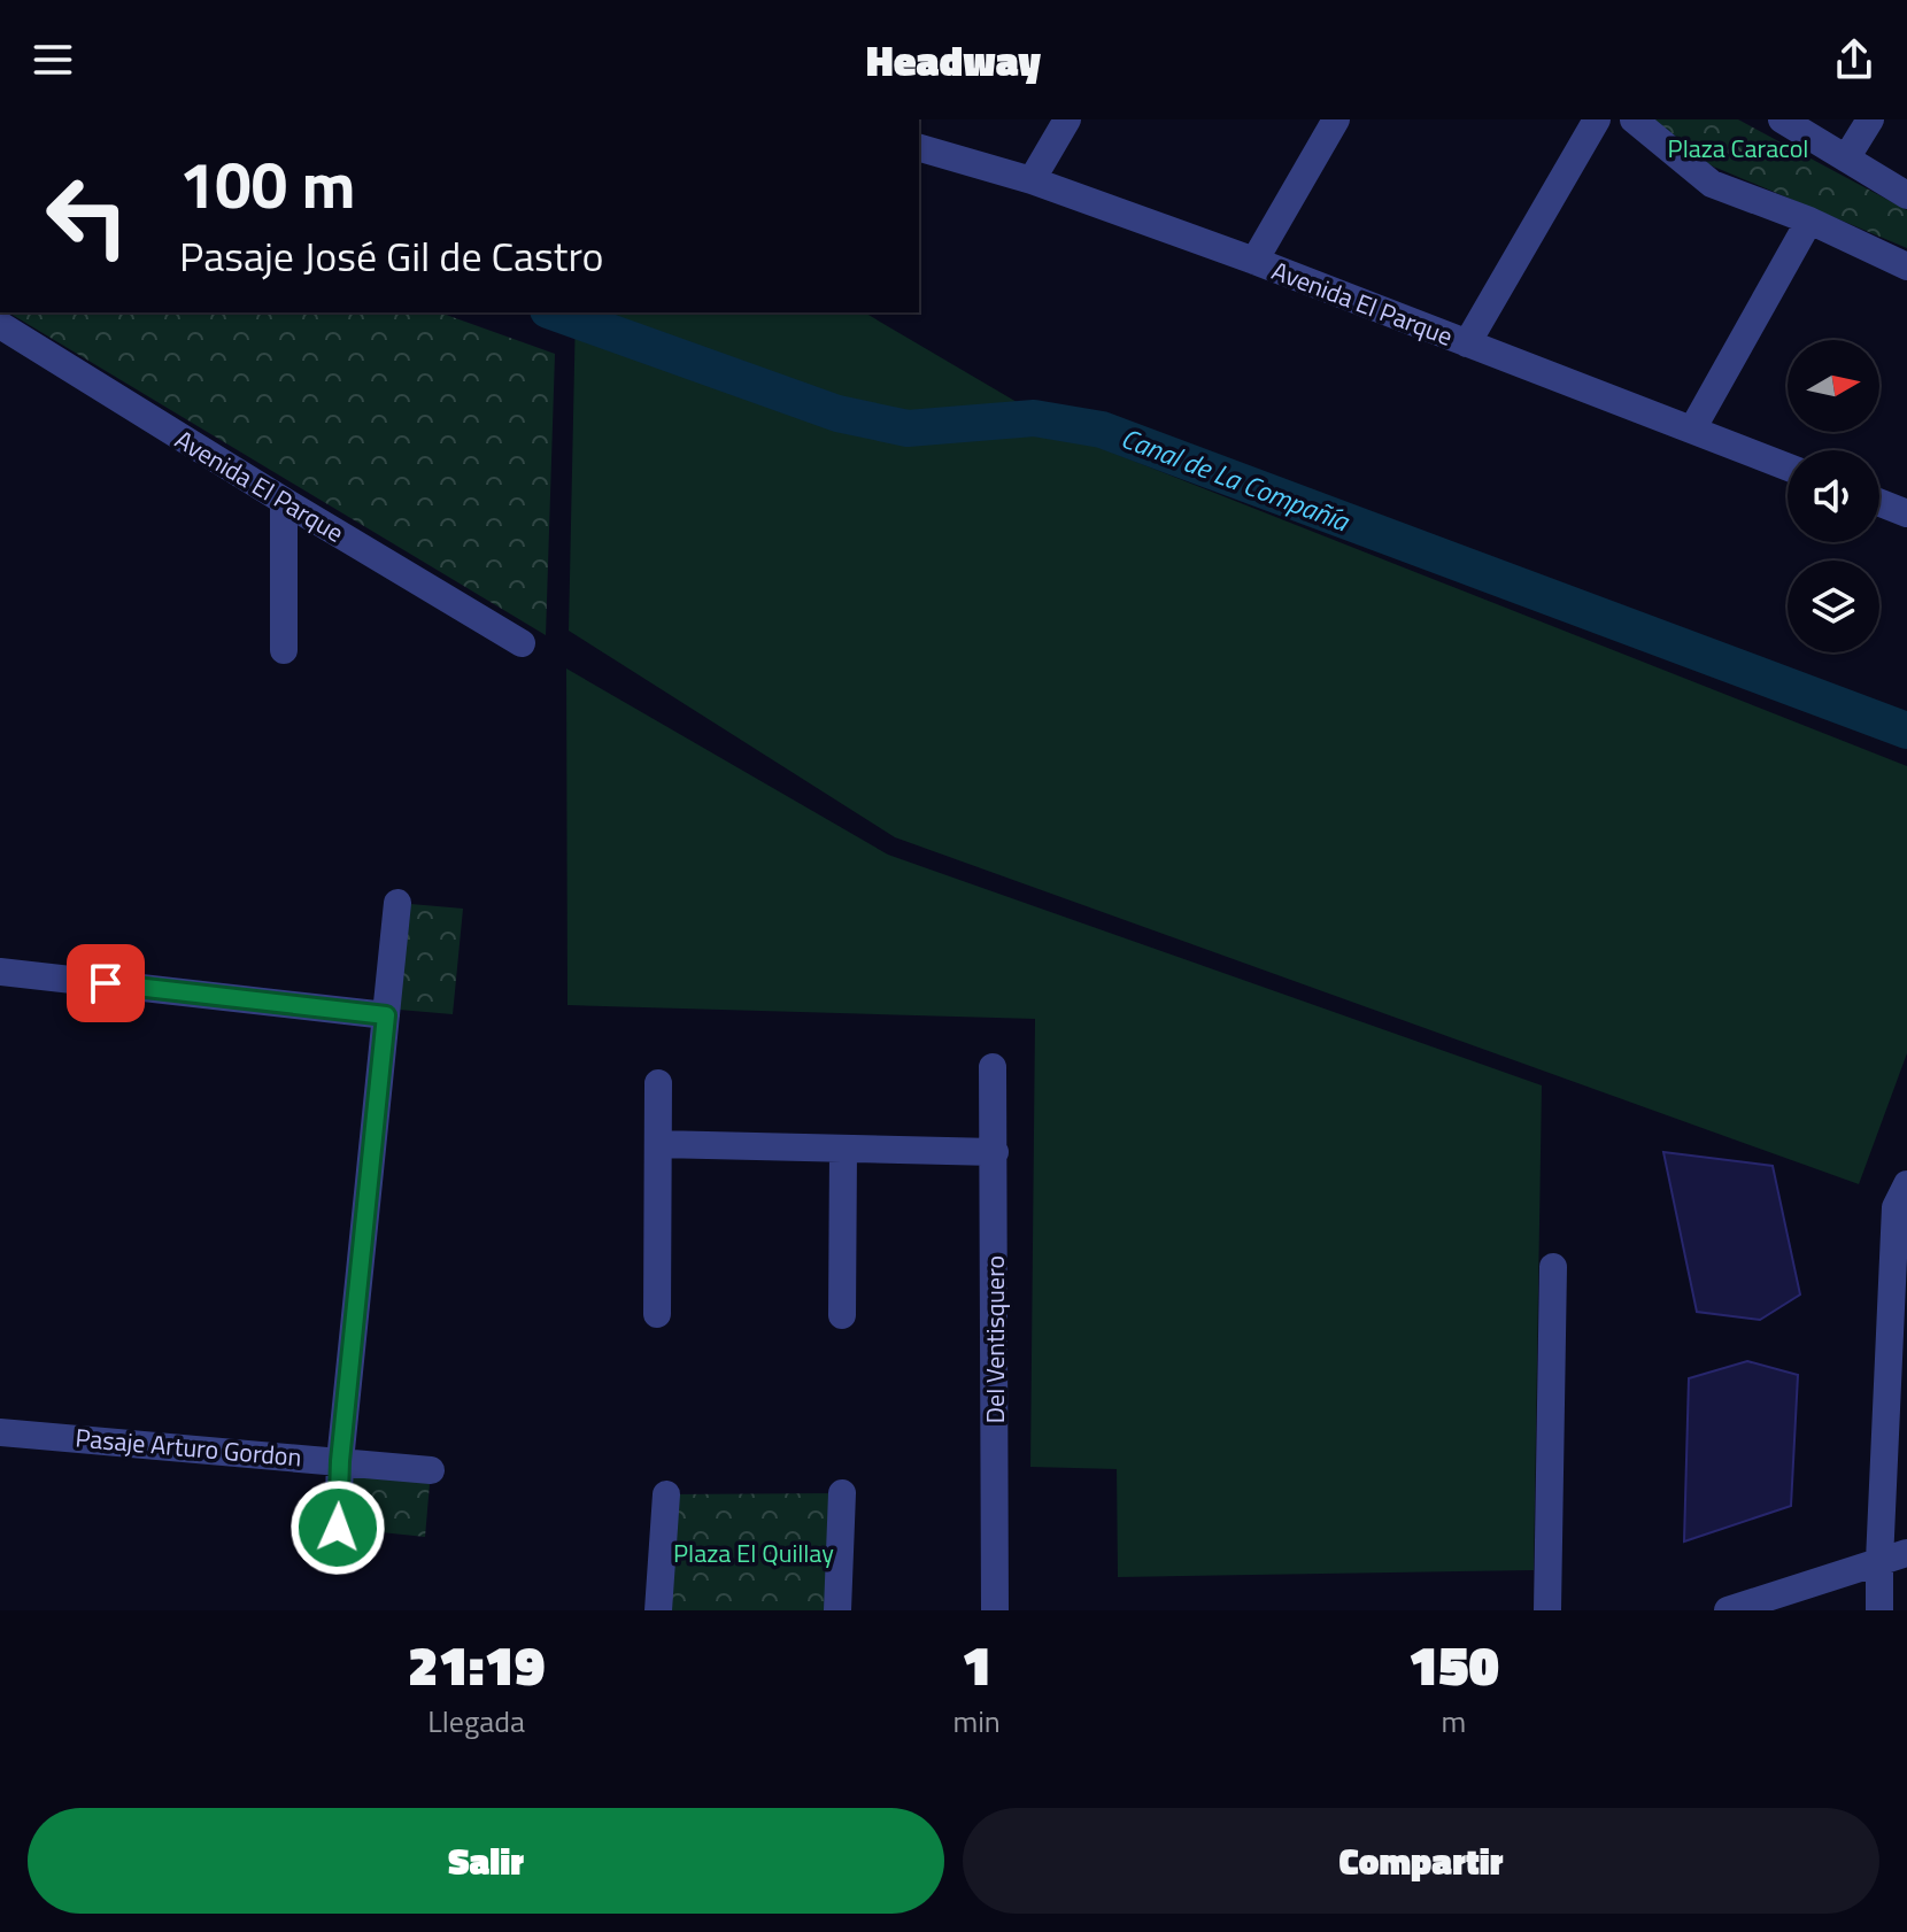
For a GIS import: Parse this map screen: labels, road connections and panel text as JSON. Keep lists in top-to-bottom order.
{
  "streets": {
    "street": ["Avenida El Parque", "Del Ventisquero", "Pasaje Arturo Gordon"]
  },
  "water": ["Canal de La Compañía"],
  "parks": ["Plaza Caracol", "Plaza El Quillay"],
  "north": "right",
  "page": {
    "header": "Headway",
    "turn": ["100 m", "Pasaje José Gil de Castro"],
    "eta": [
      "21:19",
      "Llegada",
      "1",
      "min",
      "150",
      "m"
    ],
    "buttons": ["Salir", "Compartir"]
  }
}
